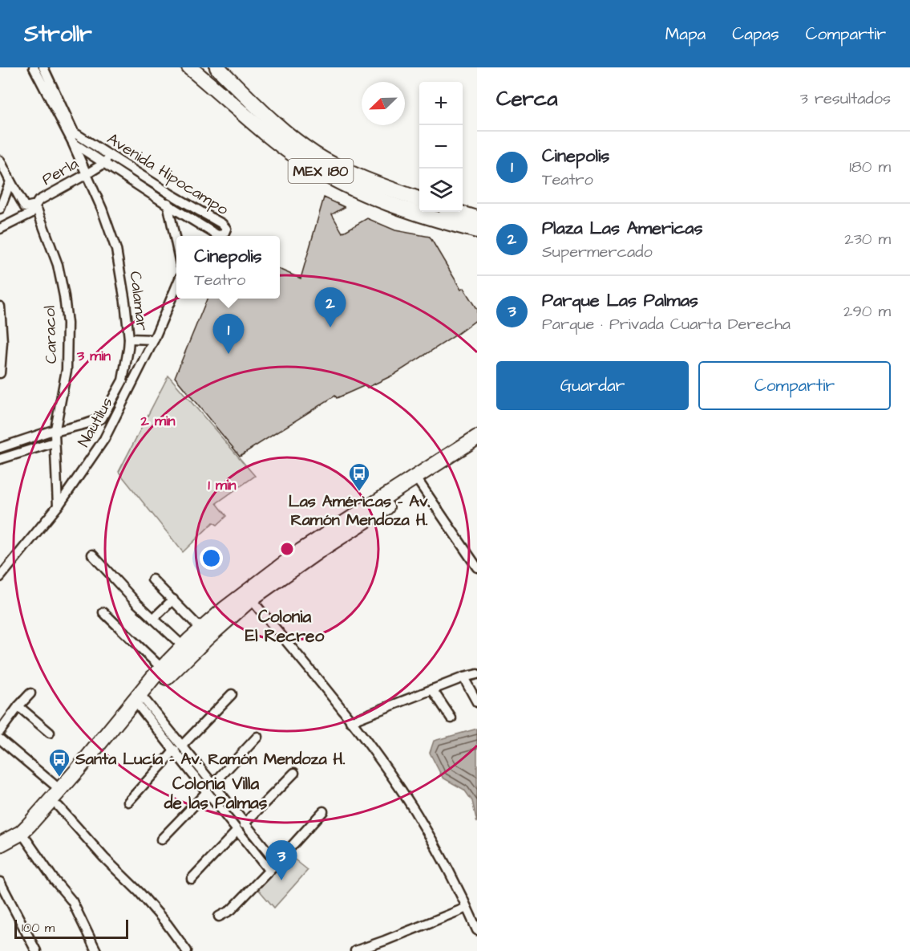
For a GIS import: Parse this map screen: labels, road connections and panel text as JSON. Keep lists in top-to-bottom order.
{
  "streets": {
    "main road": ["MEX 180"],
    "street": [
      "Perla",
      "Avenida Hipocampo",
      "Calamar",
      "Caracol",
      "Nautilus"
    ]
  },
  "crossings": [
    ["Perla", "Avenida Hipocampo"],
    ["Perla", "Calamar"],
    ["Perla", "Caracol"],
    ["Avenida Hipocampo", "Calamar"],
    ["Calamar", "Caracol"],
    ["Caracol", "Nautilus"]
  ],
  "districts": ["Colonia El Recreo", "Colonia Villa de las Palmas"],
  "places": {
    "bus stop": ["Las Américas - Av. Ramón Mendoza H.", "Santa Lucía - Av. Ramón Mendoza H."]
  },
  "scale_bar": "100 m",
  "north": "bottom left",
  "page": {
    "header": "Strollr",
    "nav": ["Mapa", "Capas", "Compartir"],
    "heading": ["Cerca", "3 resultados"],
    "map_buttons": ["+", "−"],
    "list": [
      {
        "mark": "1",
        "name": "Cinepolis",
        "note": "Teatro",
        "value": "180 m"
      },
      {
        "mark": "2",
        "name": "Plaza Las Americas",
        "note": "Supermercado",
        "value": "230 m"
      },
      {
        "mark": "3",
        "name": "Parque Las Palmas",
        "note": "Parque · Privada Cuarta Derecha",
        "value": "290 m"
      }
    ],
    "popup": ["Cinepolis", "Teatro"],
    "pins": ["2", "1", "3"],
    "buttons": ["Guardar", "Compartir"],
    "scale": "100 m"
  },
  "rings": ["3 min", "2 min", "1 min"]
}
